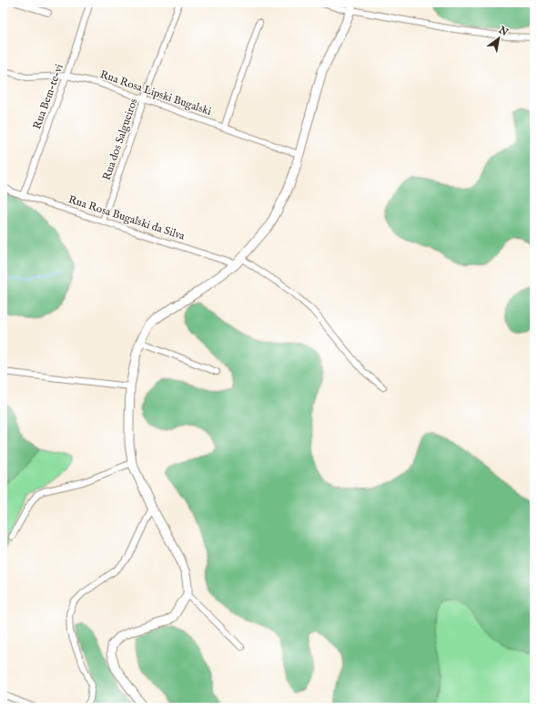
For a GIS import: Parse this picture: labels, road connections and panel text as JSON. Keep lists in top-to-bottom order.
{
  "streets": {
    "street": [
      "Rua Rosa Lipski Bugalski",
      "Rua Bem-te-vi",
      "Rua dos Salgueiros",
      "Rua Rosa Bugalski da Silva"
    ]
  },
  "crossings": [
    ["Rua Rosa Lipski Bugalski", "Rua Bem-te-vi"],
    ["Rua Rosa Lipski Bugalski", "Rua dos Salgueiros"],
    ["Rua Bem-te-vi", "Rua Rosa Bugalski da Silva"],
    ["Rua dos Salgueiros", "Rua Rosa Bugalski da Silva"]
  ],
  "north": "top right"
}
